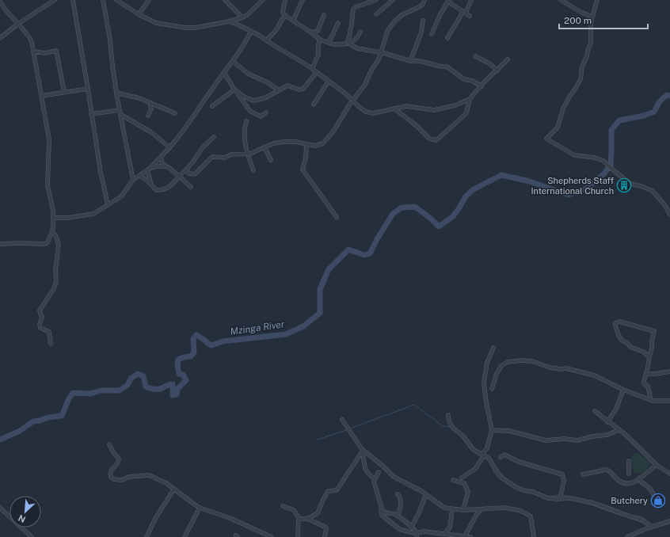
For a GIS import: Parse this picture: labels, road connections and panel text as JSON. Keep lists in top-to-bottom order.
{
  "water": ["Mzinga River"],
  "places": {
    "building": ["Shepherds Staff International Church"],
    "shop": ["Butchery"]
  },
  "scale_bar": "200 m",
  "north": "bottom left"
}
